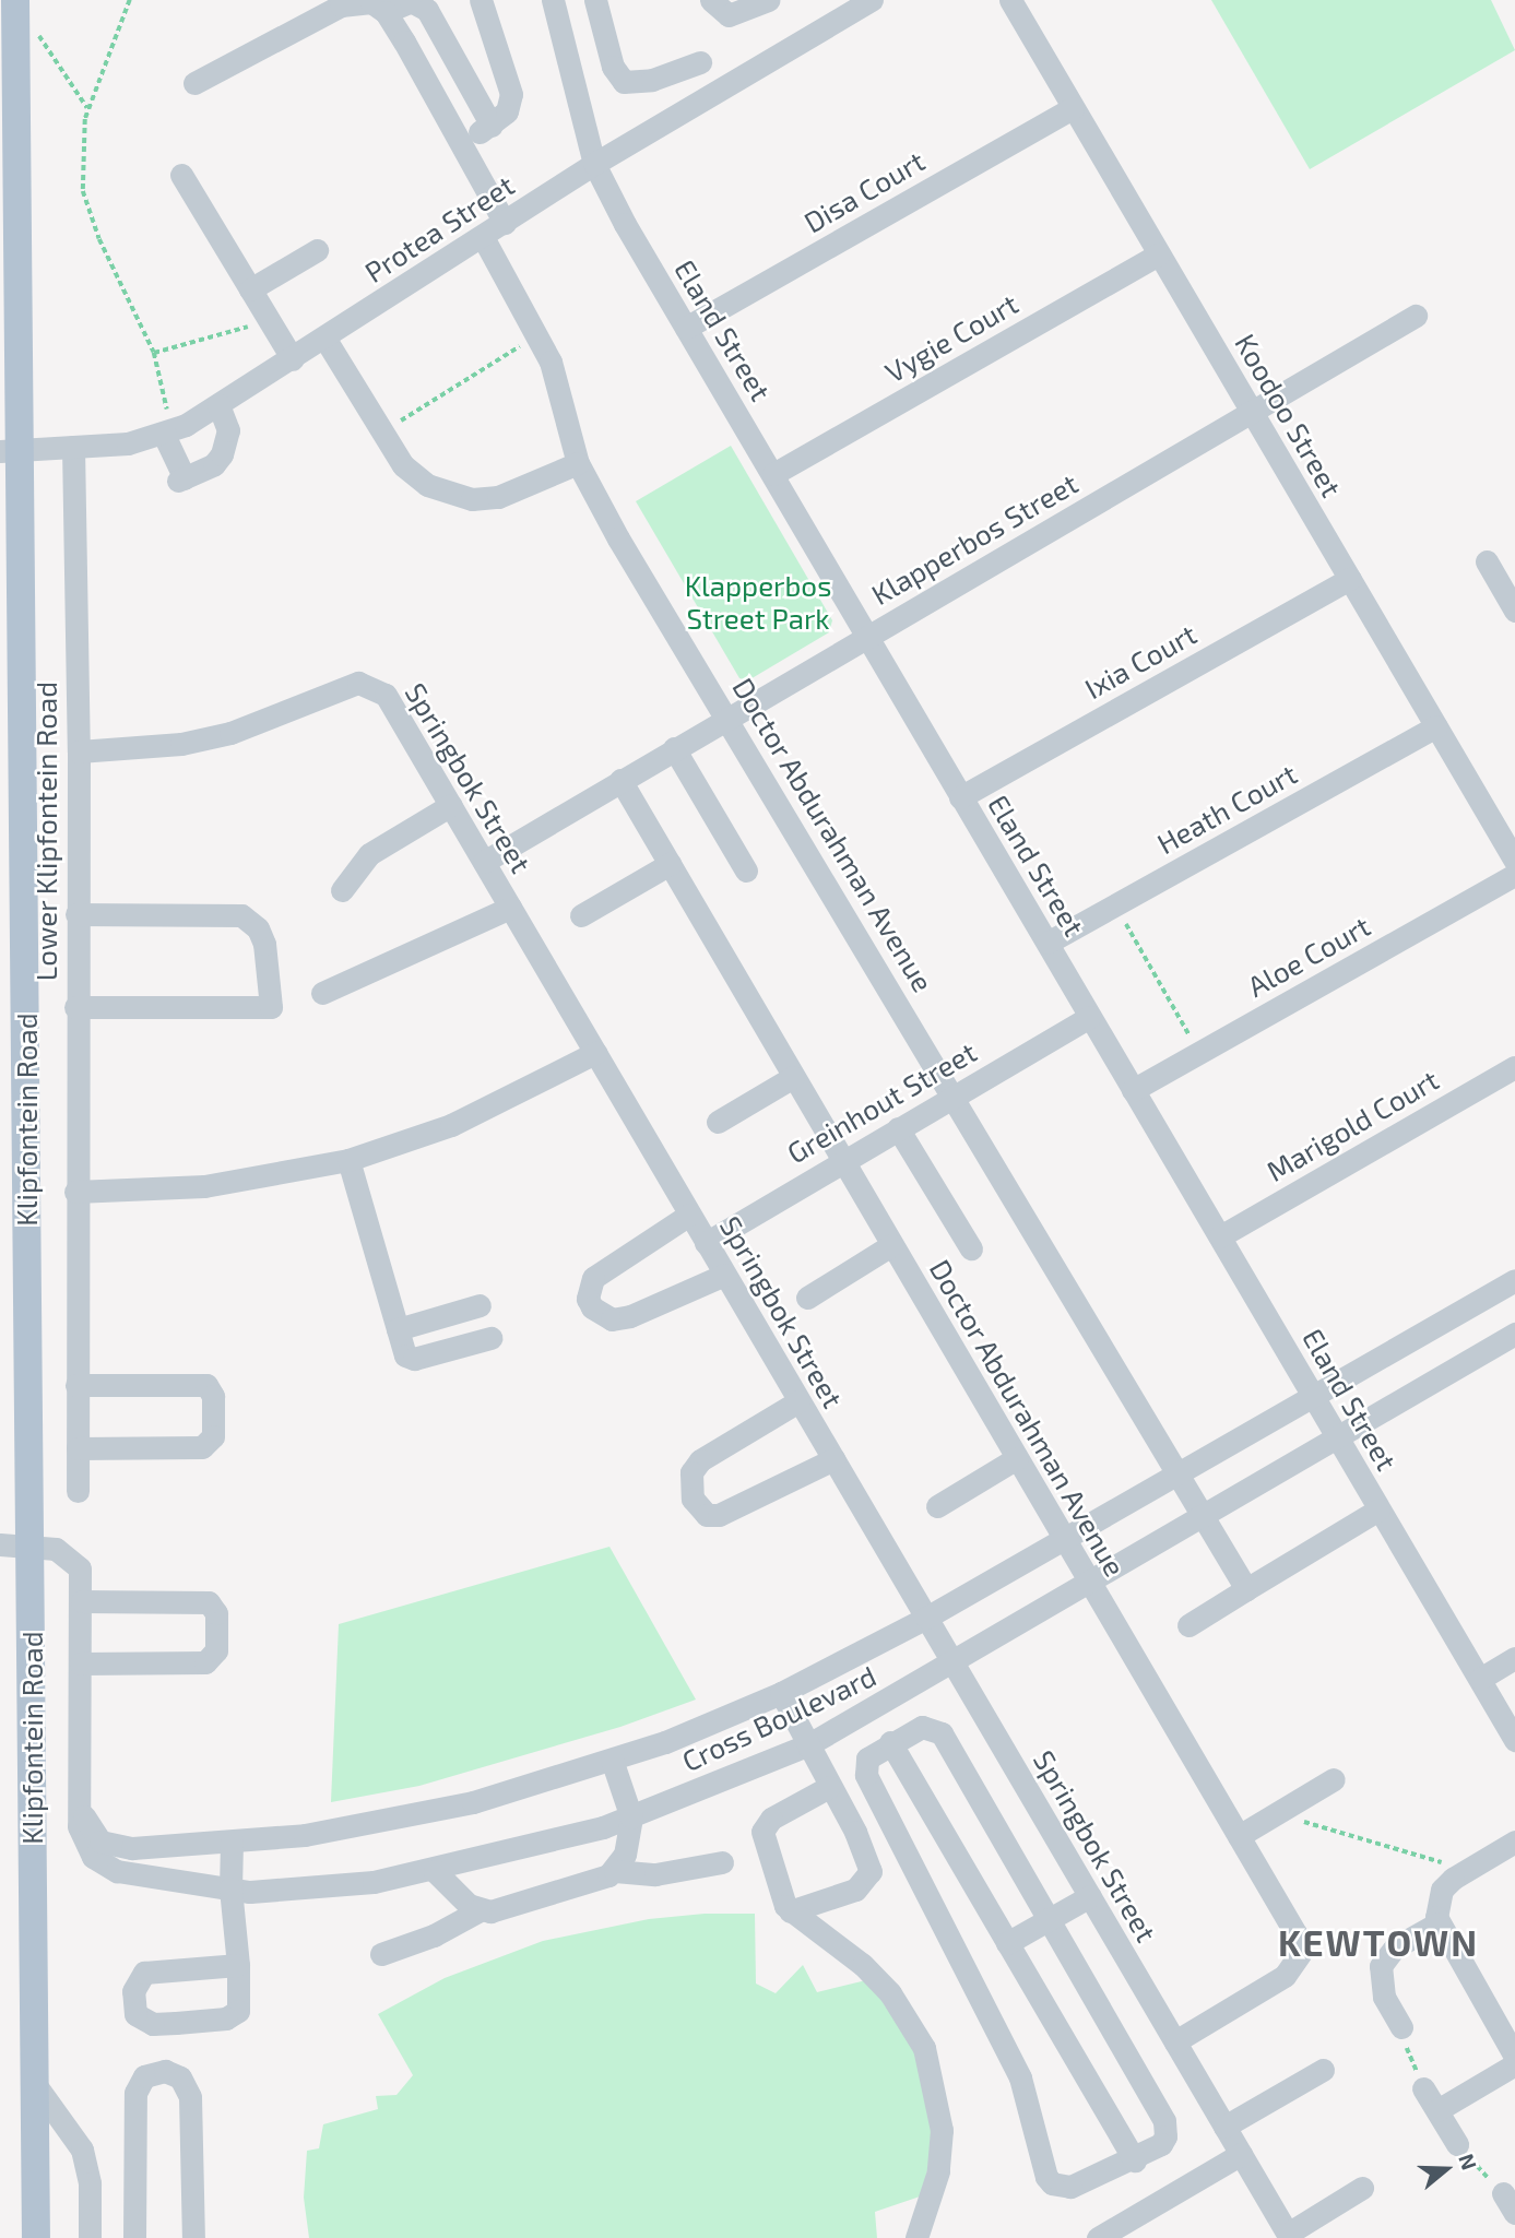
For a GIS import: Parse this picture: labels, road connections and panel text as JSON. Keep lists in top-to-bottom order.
{
  "streets": {
    "main road": ["Klipfontein Road"],
    "street": [
      "Disa Court",
      "Protea Street",
      "Eland Street",
      "Vygie Court",
      "Koodoo Street",
      "Klapperbos Street",
      "Ixia Court",
      "Springbok Street",
      "Heath Court",
      "Lower Klipfontein Road",
      "Doctor Abdurahman Avenue",
      "Aloe Court",
      "Greinhout Street",
      "Marigold Court",
      "Cross Boulevard"
    ]
  },
  "crossings": [
    ["Disa Court", "Eland Street"],
    ["Disa Court", "Koodoo Street"],
    ["Protea Street", "Eland Street"],
    ["Protea Street", "Lower Klipfontein Road"],
    ["Protea Street", "Doctor Abdurahman Avenue"],
    ["Protea Street", "Klipfontein Road"],
    ["Eland Street", "Vygie Court"],
    ["Eland Street", "Klapperbos Street"],
    ["Eland Street", "Ixia Court"],
    ["Eland Street", "Heath Court"],
    ["Eland Street", "Aloe Court"],
    ["Eland Street", "Greinhout Street"],
    ["Eland Street", "Marigold Court"],
    ["Eland Street", "Cross Boulevard"],
    ["Vygie Court", "Koodoo Street"],
    ["Koodoo Street", "Klapperbos Street"],
    ["Koodoo Street", "Ixia Court"],
    ["Koodoo Street", "Heath Court"],
    ["Klapperbos Street", "Springbok Street"],
    ["Klapperbos Street", "Doctor Abdurahman Avenue"],
    ["Springbok Street", "Lower Klipfontein Road"],
    ["Springbok Street", "Doctor Abdurahman Avenue"],
    ["Springbok Street", "Greinhout Street"],
    ["Springbok Street", "Cross Boulevard"],
    ["Doctor Abdurahman Avenue", "Greinhout Street"],
    ["Doctor Abdurahman Avenue", "Cross Boulevard"],
    ["Klipfontein Road", "Cross Boulevard"]
  ],
  "districts": ["KEWTOWN"],
  "parks": ["Klapperbos Street Park"],
  "north": "right"
}
